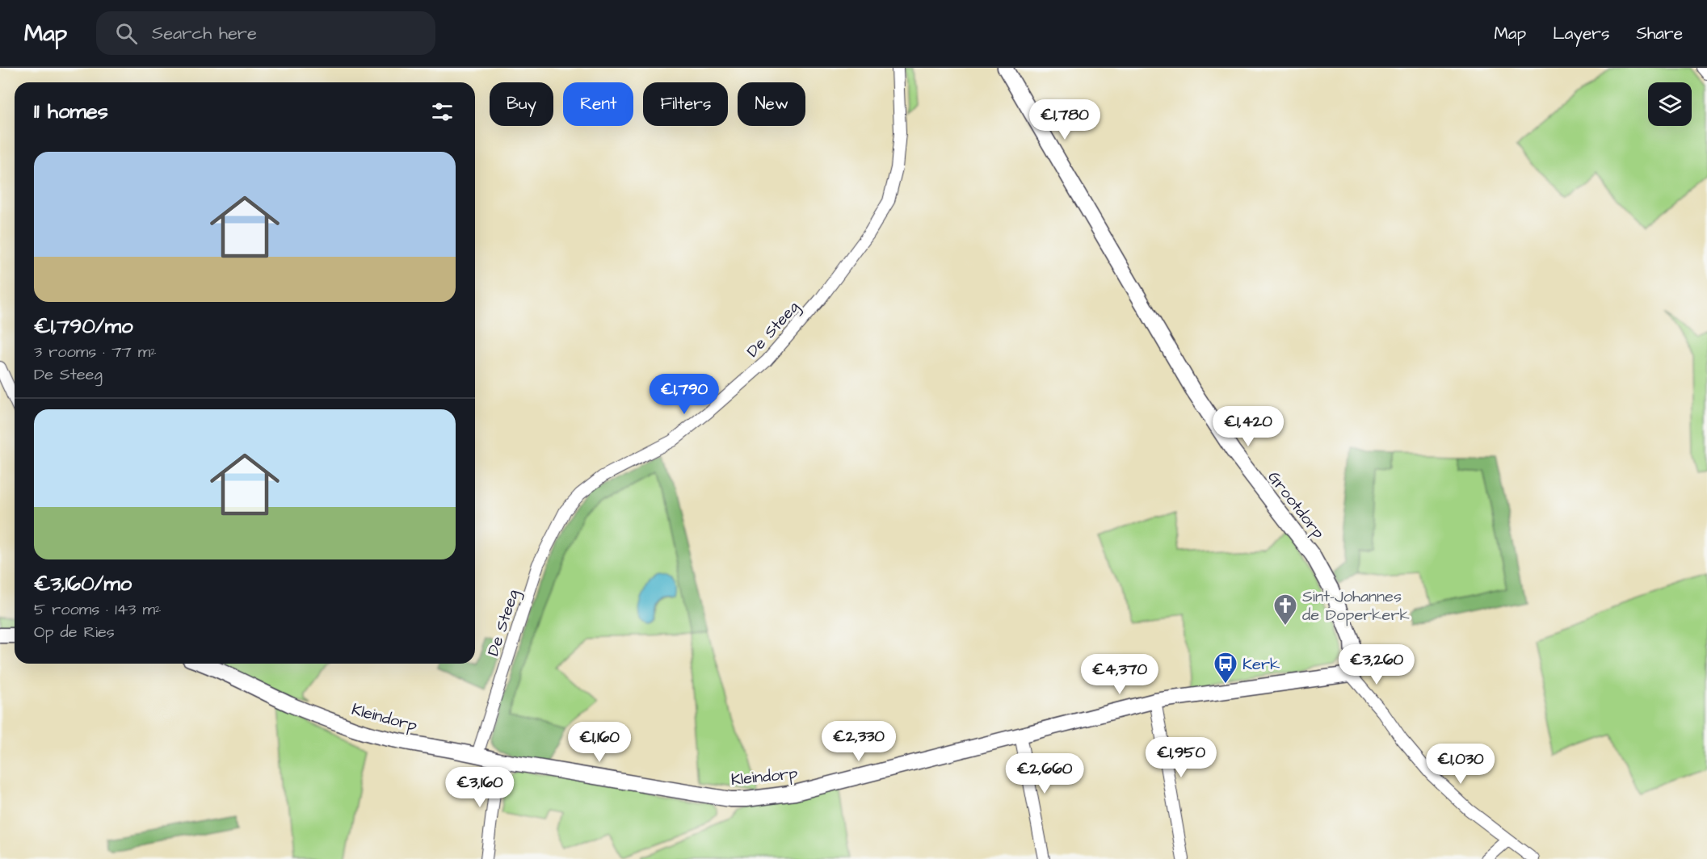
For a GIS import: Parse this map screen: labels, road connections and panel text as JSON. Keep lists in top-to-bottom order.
{
  "streets": {
    "street": ["De Steeg", "Grootdorp", "Kleindorp"]
  },
  "crossings": [
    ["De Steeg", "Kleindorp"],
    ["Grootdorp", "Kleindorp"]
  ],
  "places": {
    "church": ["Sint-Johannes de Doperkerk"],
    "bus stop": ["Kerk"]
  },
  "page": {
    "header": "Map",
    "search": "Search here",
    "nav": ["Map", "Layers", "Share"],
    "chip": [
      "Buy",
      "Rent",
      "Filters",
      "New"
    ],
    "heading": "11 homes",
    "price": [
      "€1,780",
      "€1,790",
      "€1,420",
      "€3,260",
      "€4,370",
      "€2,330",
      "€1,160",
      "€1,950",
      "€1,030",
      "€2,660",
      "€3,160"
    ],
    "list": [
      {
        "name": "€1,790/mo",
        "note": "3 rooms · 77 m² · De Steeg"
      },
      {
        "name": "€3,160/mo",
        "note": "5 rooms · 143 m² · Op de Ries"
      }
    ]
  }
}
